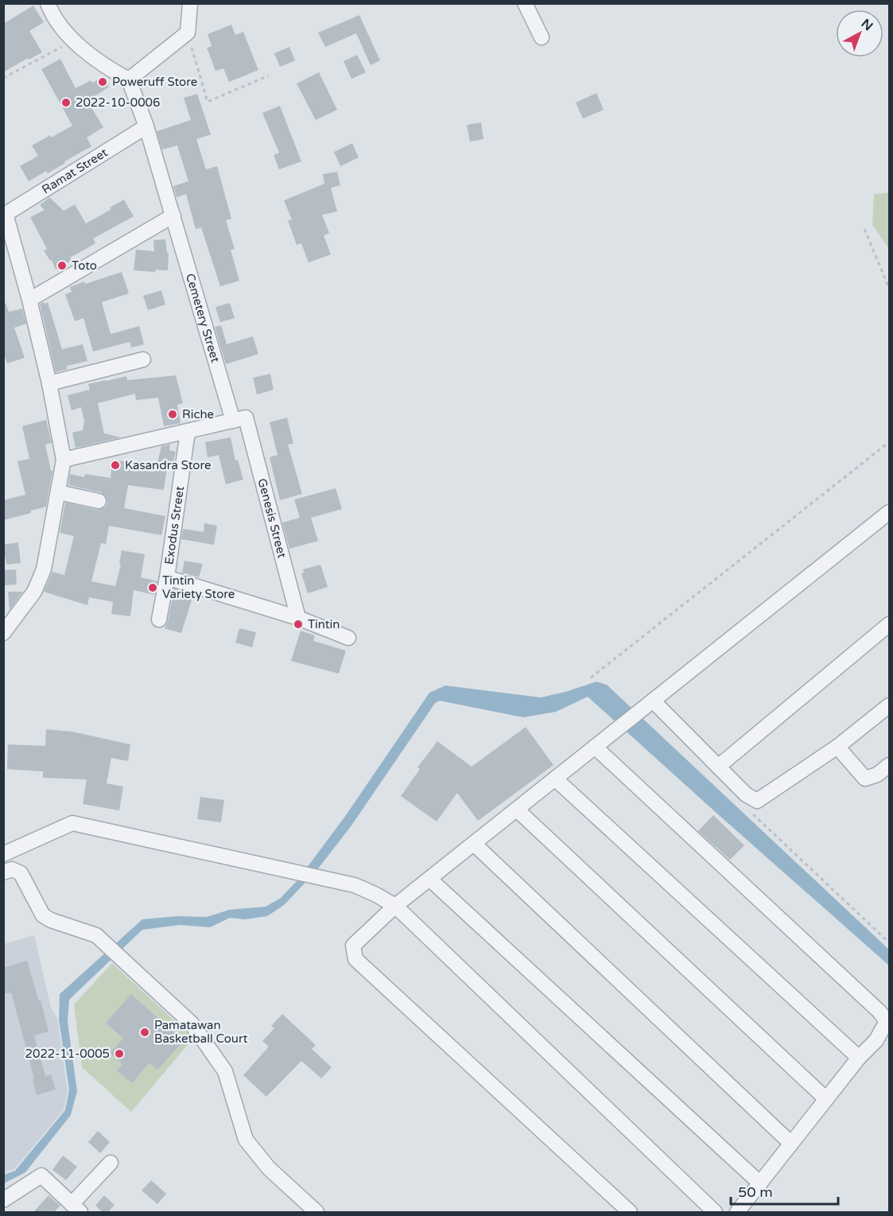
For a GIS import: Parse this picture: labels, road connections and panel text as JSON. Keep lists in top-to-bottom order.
{
  "streets": {
    "street": [
      "Ramat Street",
      "Cemetery Street",
      "Genesis Street",
      "Exodus Street"
    ]
  },
  "crossings": [
    ["Ramat Street", "Cemetery Street"],
    ["Cemetery Street", "Genesis Street"]
  ],
  "places": [
    "Poweruff Store",
    "2022-10-0006",
    "Toto",
    "Riche",
    "Kasandra Store",
    "Tintin Variety Store",
    "Tintin",
    "Pamatawan Basketball Court",
    "2022-11-0005"
  ],
  "scale_bar": "50 m",
  "north": "top right"
}
